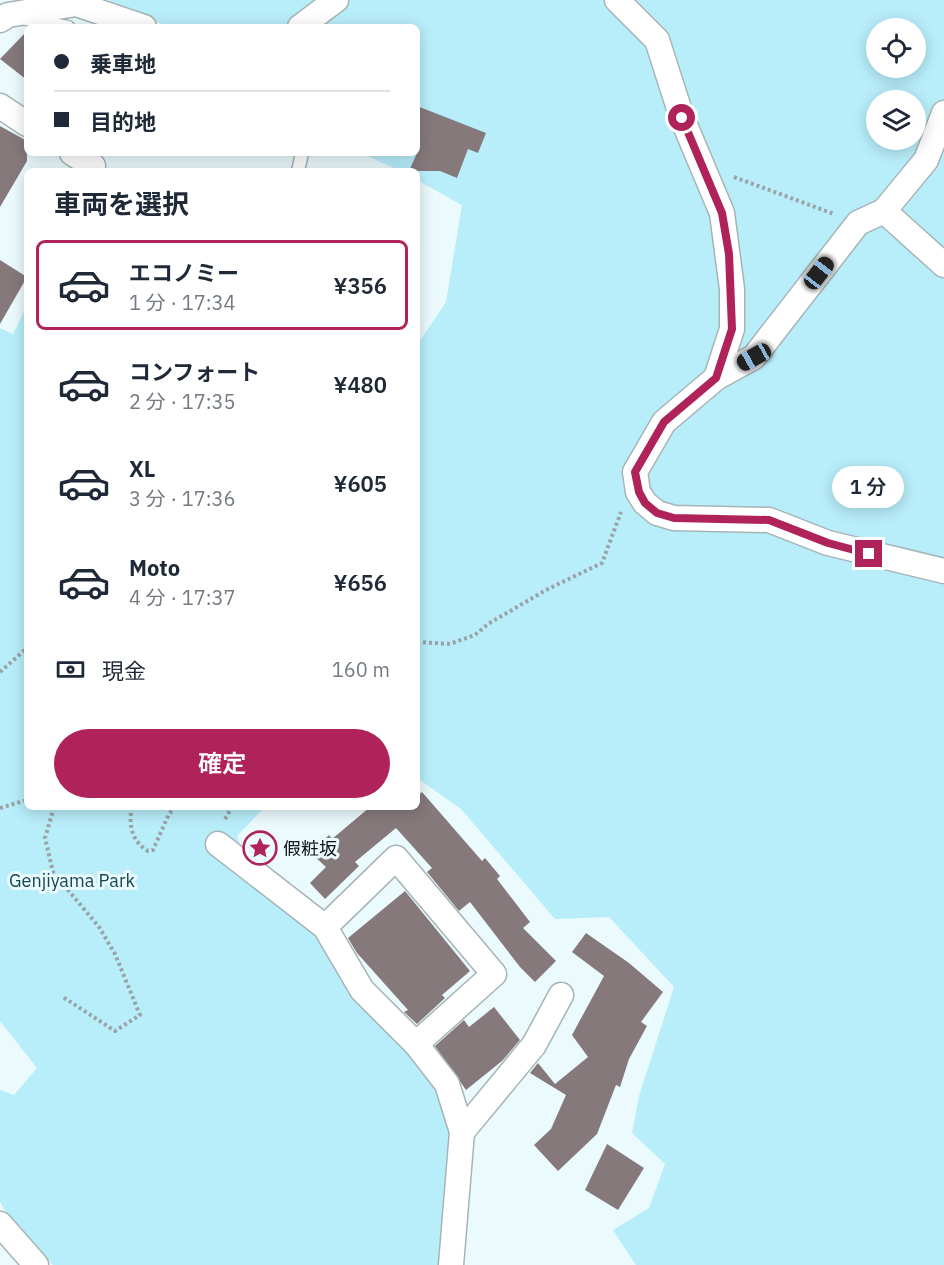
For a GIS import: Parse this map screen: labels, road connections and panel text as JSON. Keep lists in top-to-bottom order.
{
  "parks": ["Genjiyama Park"],
  "places": {
    "place": ["假粧坂"]
  },
  "page": {
    "banner": ["乗車地", "目的地"],
    "heading": "車両を選択",
    "list": [
      {
        "name": "エコノミー",
        "note": "1 分 · 17:34",
        "value": "¥356"
      },
      {
        "name": "コンフォート",
        "note": "2 分 · 17:35",
        "value": "¥480"
      },
      {
        "name": "XL",
        "note": "3 分 · 17:36",
        "value": "¥605"
      },
      {
        "name": "Moto",
        "note": "4 分 · 17:37",
        "value": "¥656"
      }
    ],
    "bubble": "1 分",
    "pay": ["現金", "160 m"],
    "buttons": "確定"
  }
}
